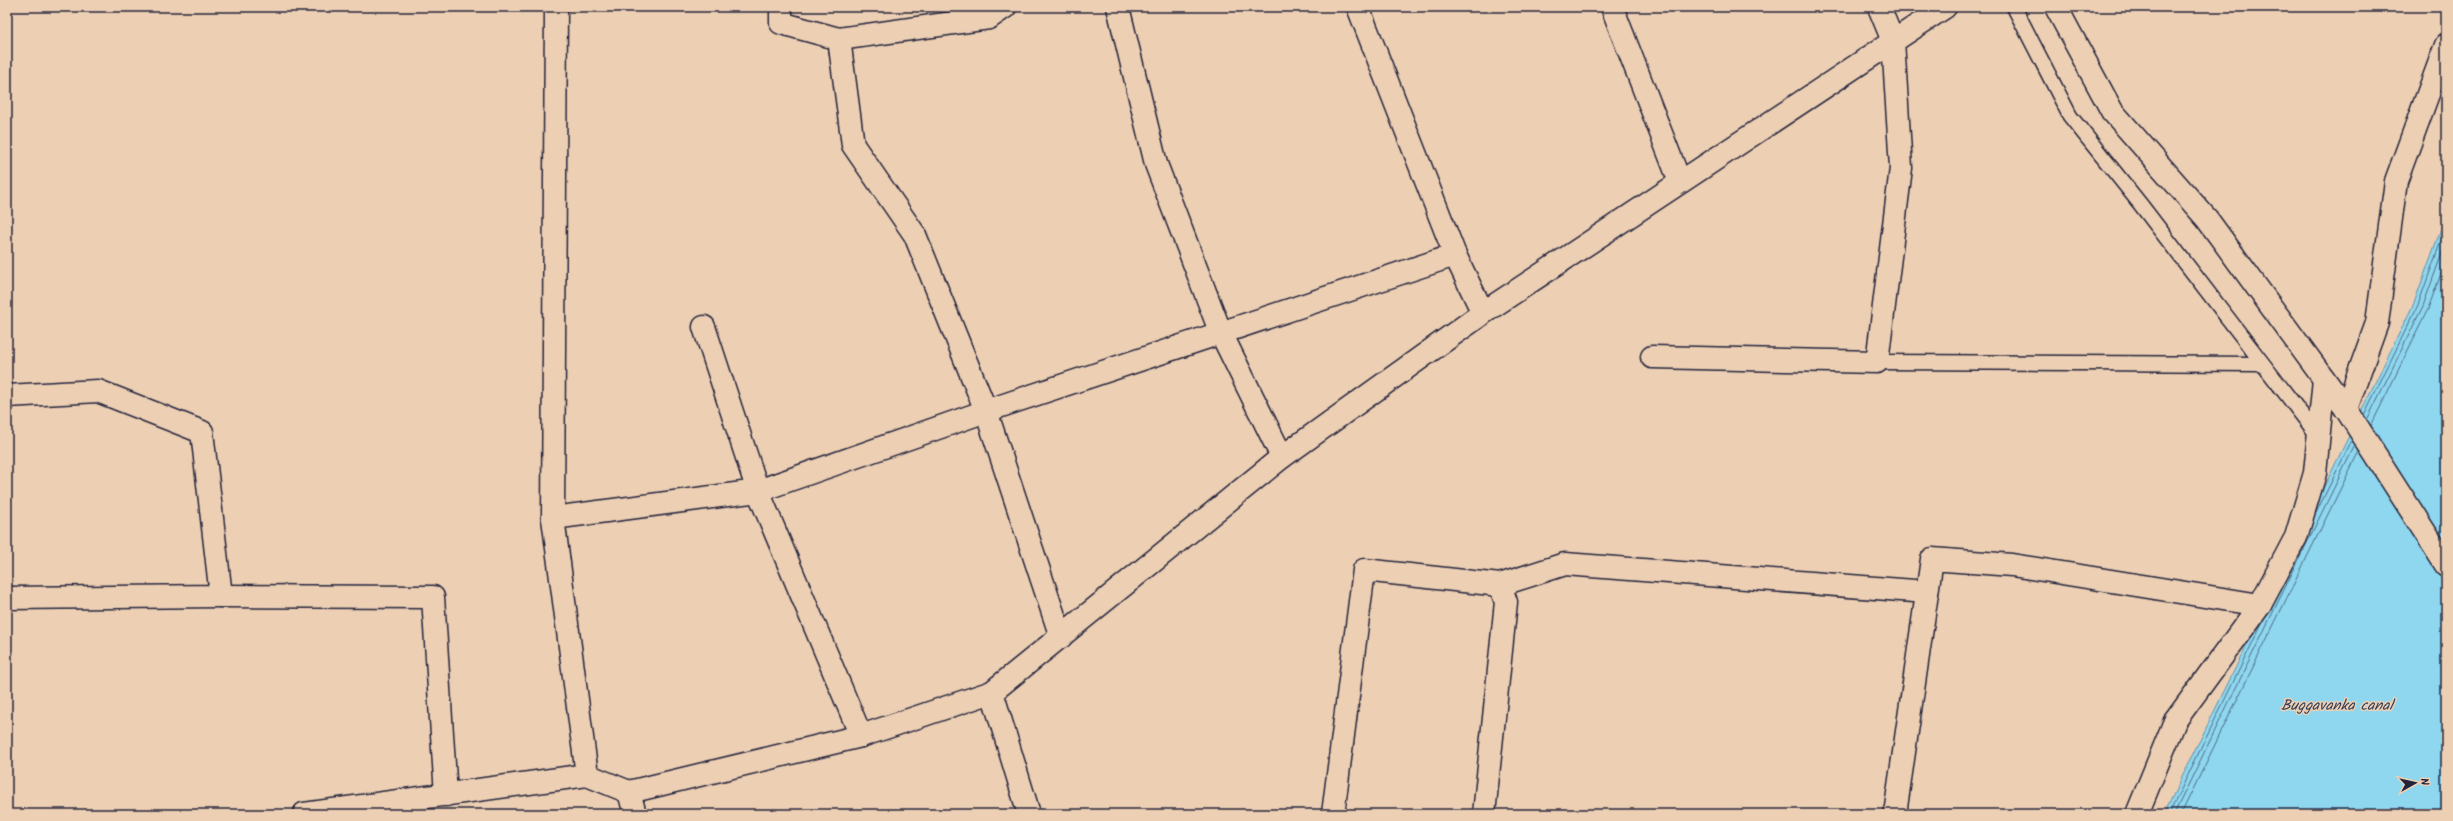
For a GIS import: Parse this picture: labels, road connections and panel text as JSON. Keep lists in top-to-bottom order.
{
  "water": ["Buggavanka canal"],
  "north": "right"
}
